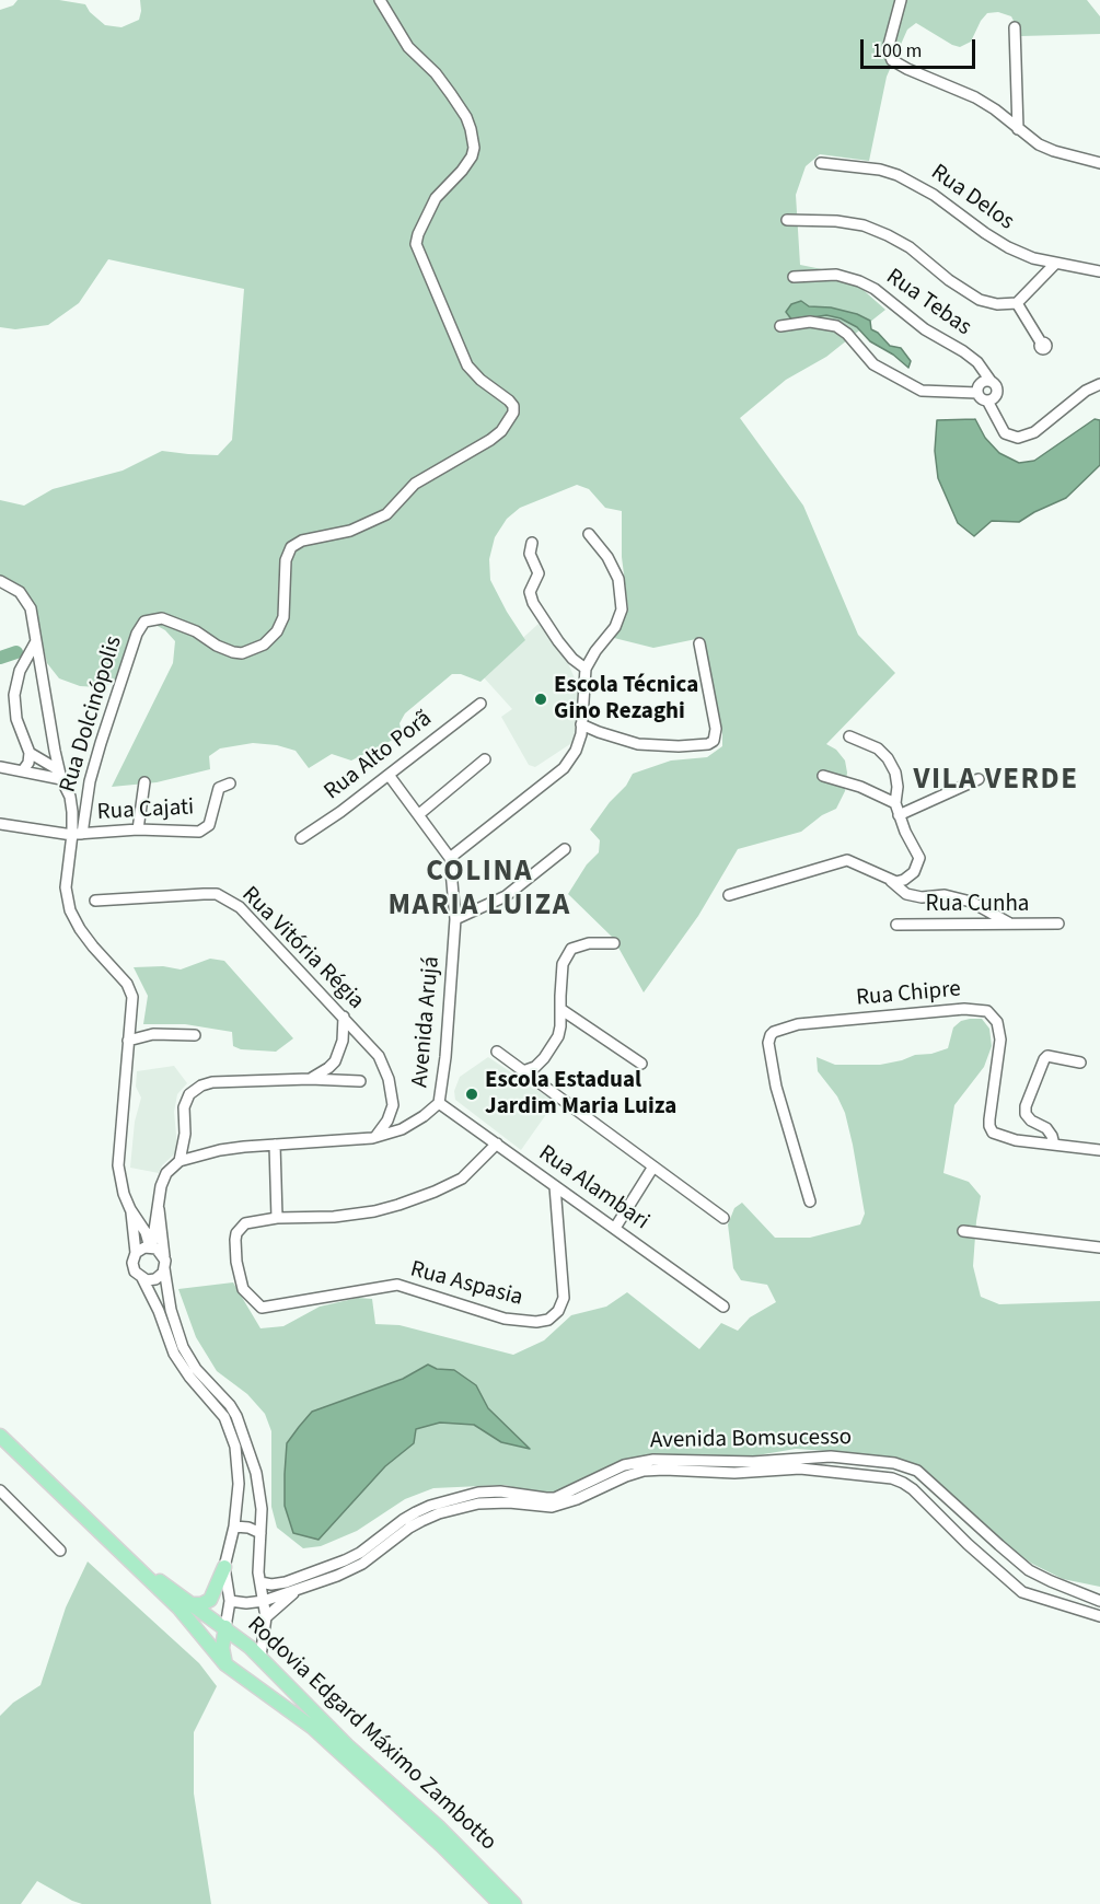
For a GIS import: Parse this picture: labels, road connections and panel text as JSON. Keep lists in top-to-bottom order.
{
  "streets": {
    "main road": ["Rodovia Edgard Máximo Zambotto"],
    "street": [
      "Rua Delos",
      "Rua Tebas",
      "Rua Dolcinópolis",
      "Rua Alto Porã",
      "Rua Cajati",
      "Rua Cunha",
      "Rua Vitória Régia",
      "Rua Chipre",
      "Avenida Arujá",
      "Rua Alambari",
      "Rua Aspasia",
      "Avenida Bomsucesso"
    ]
  },
  "crossings": [
    ["Rua Dolcinópolis", "Rua Cajati"],
    ["Rua Vitória Régia", "Avenida Arujá"],
    ["Avenida Arujá", "Rua Alambari"],
    ["Rua Alambari", "Rua Aspasia"]
  ],
  "districts": ["VILA VERDE", "COLINA MARIA LUIZA"],
  "places": ["Escola Técnica Gino Rezaghi", "Escola Estadual Jardim Maria Luiza"],
  "scale_bar": "100 m"
}
